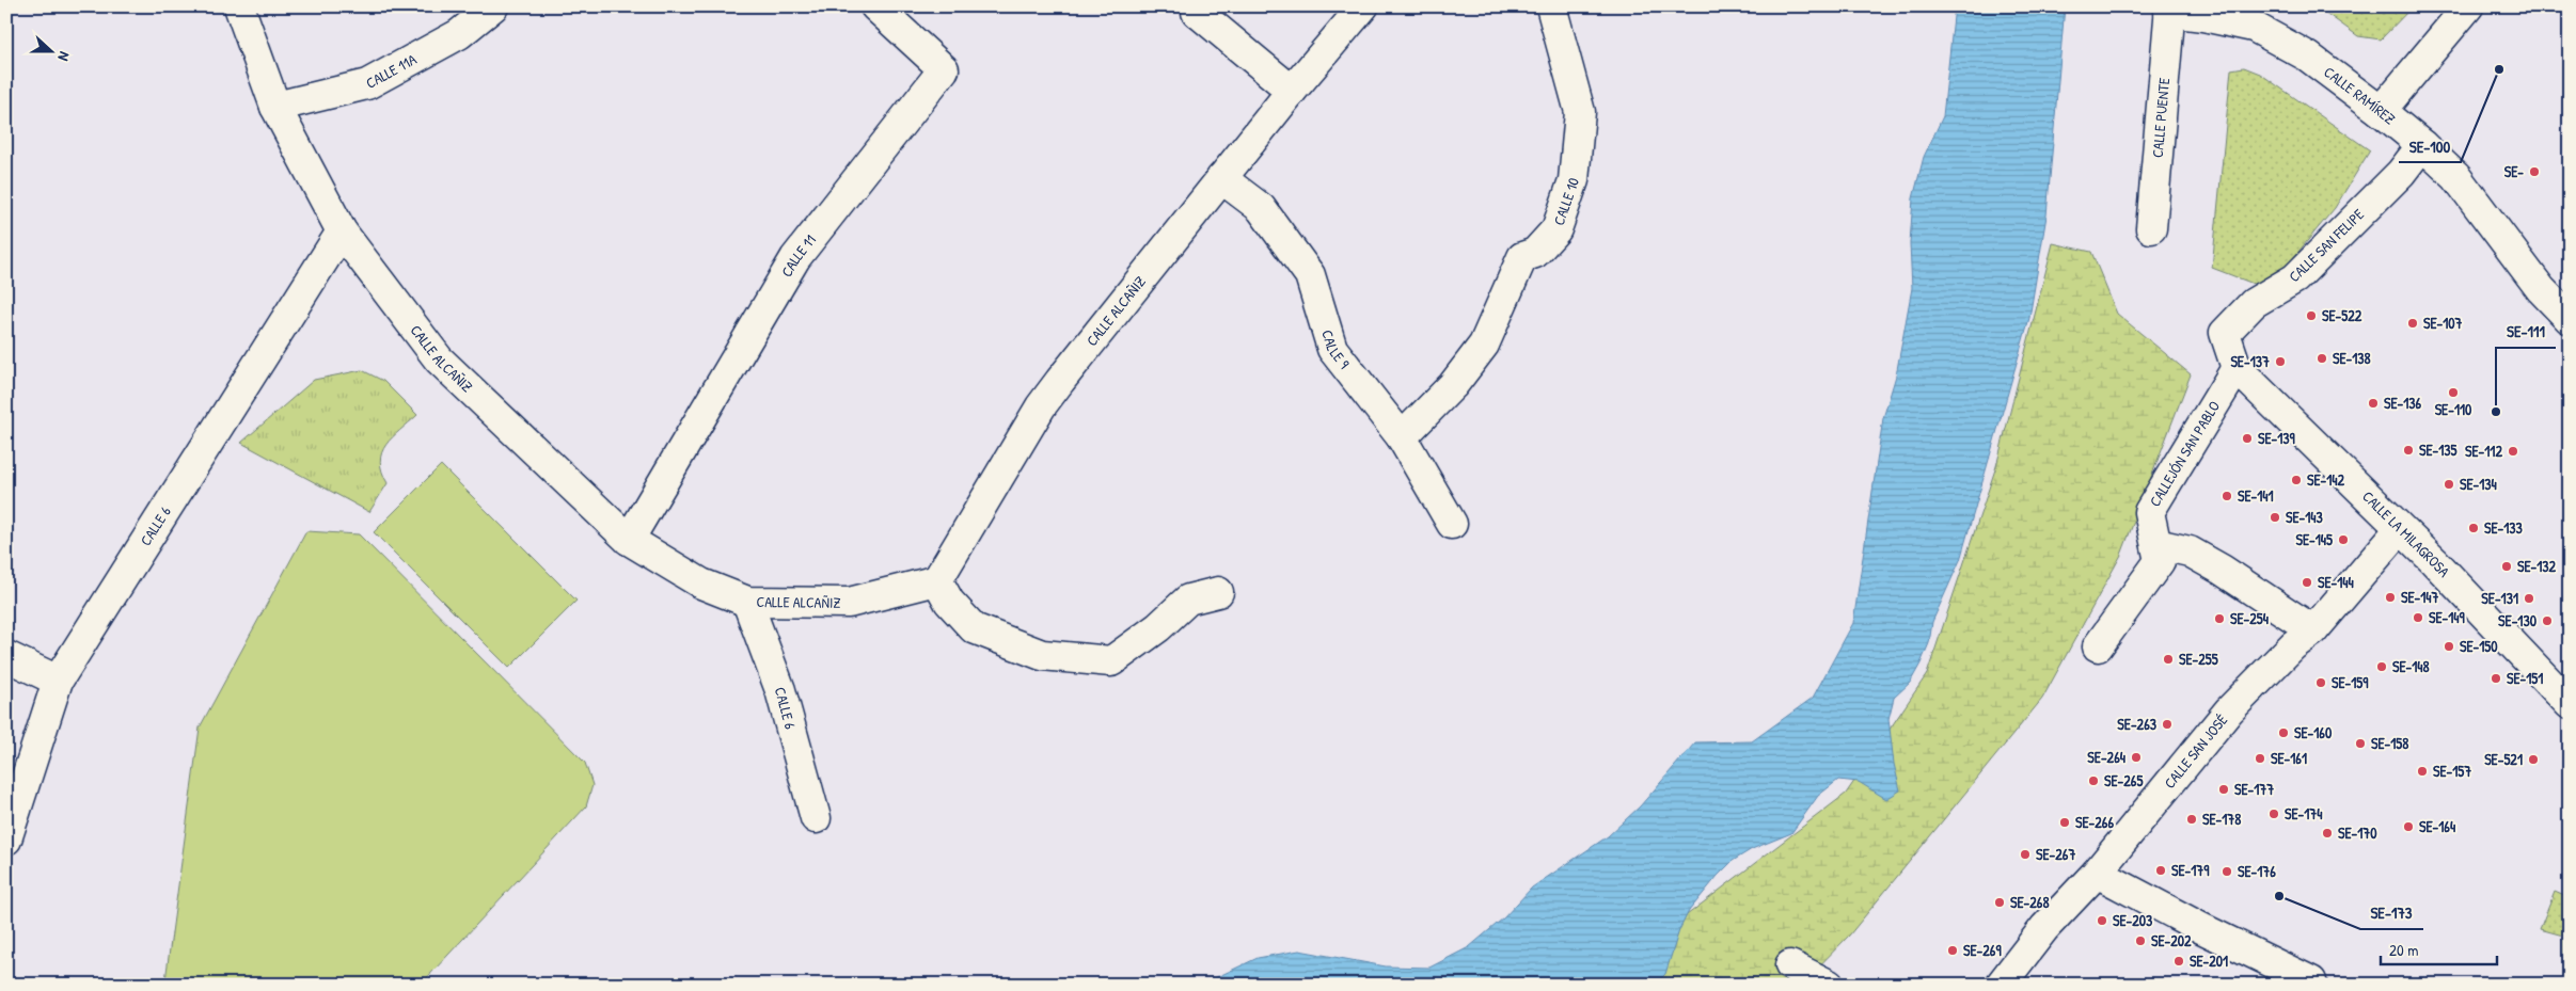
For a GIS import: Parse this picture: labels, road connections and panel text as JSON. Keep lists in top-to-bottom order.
{
  "streets": {
    "street": [
      "CALLE 11A",
      "CALLE RAMÍREZ",
      "CALLE PUENTE",
      "CALLE 10",
      "CALLE SAN FELIPE",
      "CALLE 11",
      "CALLE ALCAÑIZ",
      "CALLE 9",
      "CALLEJÓN SAN PABLO",
      "CALLE 6",
      "CALLE LA MILAGROSA",
      "CALLE SAN JOSÉ"
    ]
  },
  "crossings": [
    ["CALLE 11A", "CALLE ALCAÑIZ"],
    ["CALLE RAMÍREZ", "CALLE PUENTE"],
    ["CALLE RAMÍREZ", "CALLE SAN FELIPE"],
    ["CALLE 10", "CALLE 9"],
    ["CALLE SAN FELIPE", "CALLEJÓN SAN PABLO"],
    ["CALLE SAN FELIPE", "CALLE LA MILAGROSA"],
    ["CALLE 11", "CALLE ALCAÑIZ"],
    ["CALLE ALCAÑIZ", "CALLE 9"],
    ["CALLE ALCAÑIZ", "CALLE 6"],
    ["CALLEJÓN SAN PABLO", "CALLE LA MILAGROSA"],
    ["CALLE LA MILAGROSA", "CALLE SAN JOSÉ"]
  ],
  "places": [
    "SE-100",
    "SE-",
    "SE-522",
    "SE-107",
    "SE-138",
    "SE-137",
    "SE-110",
    "SE-136",
    "SE-111",
    "SE-139",
    "SE-135",
    "SE-112",
    "SE-142",
    "SE-134",
    "SE-141",
    "SE-143",
    "SE-133",
    "SE-145",
    "SE-132",
    "SE-144",
    "SE-147",
    "SE-131",
    "SE-149",
    "SE-254",
    "SE-130",
    "SE-150",
    "SE-255",
    "SE-148",
    "SE-151",
    "SE-159",
    "SE-263",
    "SE-160",
    "SE-158",
    "SE-264",
    "SE-161",
    "SE-521",
    "SE-157",
    "SE-265",
    "SE-177",
    "SE-174",
    "SE-178",
    "SE-266",
    "SE-164",
    "SE-170",
    "SE-267",
    "SE-179",
    "SE-176",
    "SE-173",
    "SE-268",
    "SE-203",
    "SE-202",
    "SE-269",
    "SE-201"
  ],
  "scale_bar": "20 m",
  "north": "right"
}
